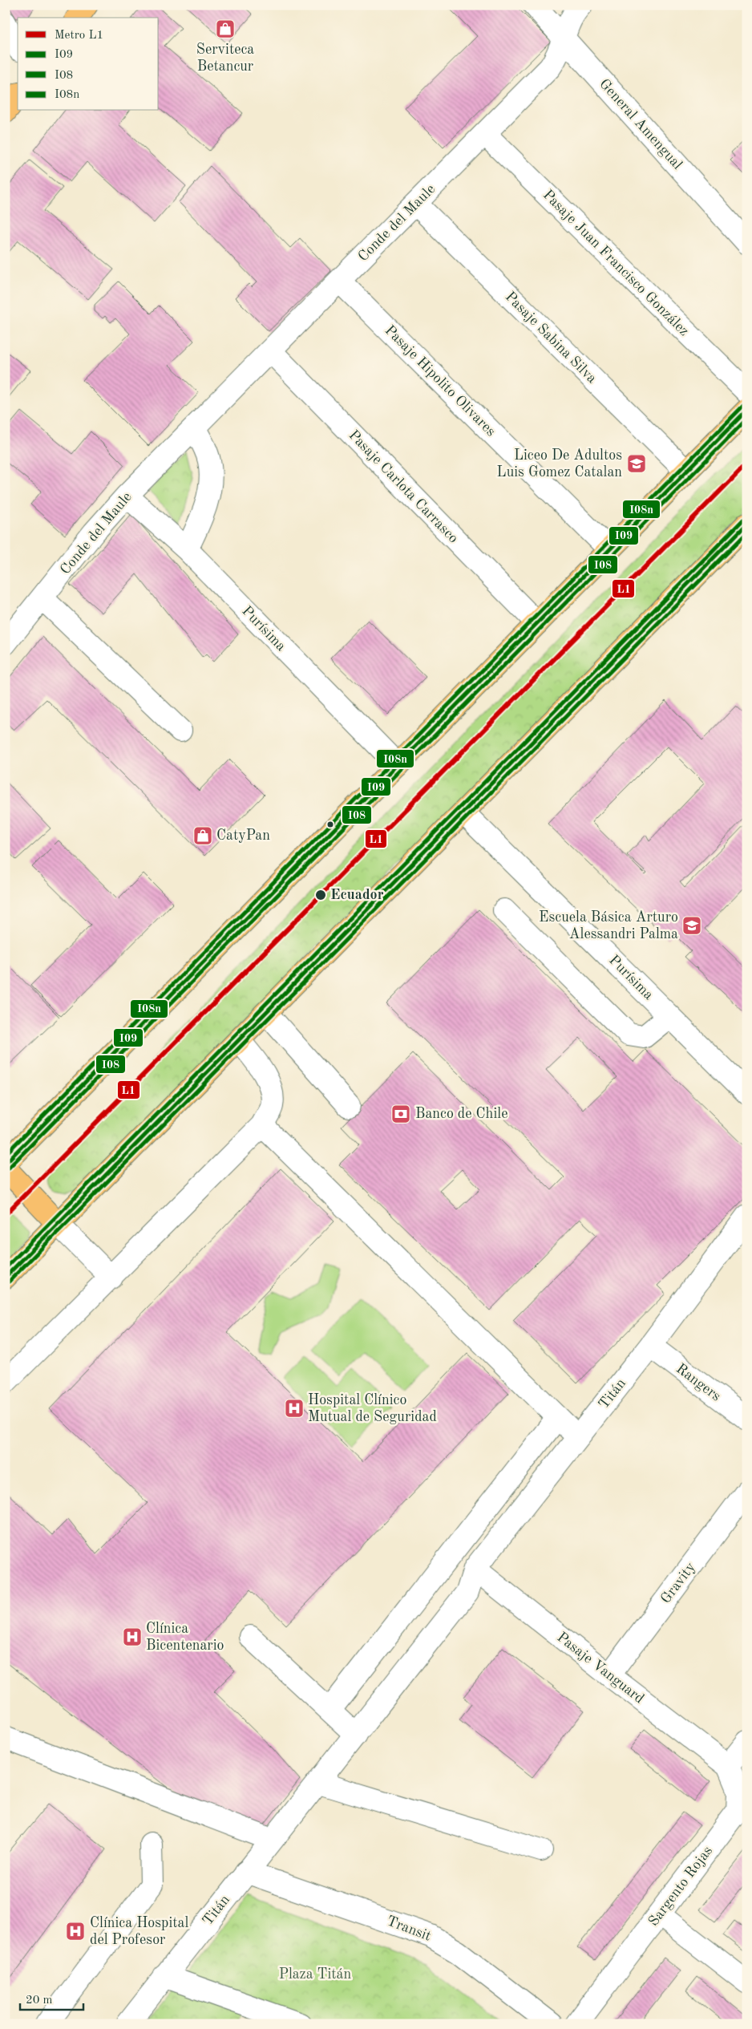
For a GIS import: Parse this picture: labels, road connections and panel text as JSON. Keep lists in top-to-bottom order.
{
  "streets": {
    "street": [
      "General Amengual",
      "Conde del Maule",
      "Pasaje Juan Francisco González",
      "Pasaje Sabina Silva",
      "Pasaje Hipolito Olivares",
      "Pasaje Carlota Carrasco",
      "Purísima",
      "Rangers",
      "Titán",
      "Gravity",
      "Pasaje Vanguard",
      "Sargento Rojas",
      "Transit"
    ]
  },
  "crossings": [
    ["General Amengual", "Conde del Maule"],
    ["Conde del Maule", "Pasaje Juan Francisco González"],
    ["Conde del Maule", "Pasaje Sabina Silva"],
    ["Conde del Maule", "Pasaje Hipolito Olivares"],
    ["Conde del Maule", "Pasaje Carlota Carrasco"],
    ["Conde del Maule", "Purísima"],
    ["Rangers", "Titán"],
    ["Titán", "Pasaje Vanguard"],
    ["Titán", "Transit"],
    ["Gravity", "Pasaje Vanguard"],
    ["Pasaje Vanguard", "Sargento Rojas"]
  ],
  "parks": ["Plaza Titán"],
  "places": {
    "shop": ["Serviteca Betancur", "CatyPan"],
    "school or university": ["Liceo De Adultos Luis Gomez Catalan", "Escuela Básica Arturo Alessandri Palma"],
    "other": ["Ecuador"],
    "bank": ["Banco de Chile"],
    "hospital": ["Hospital Clínico Mutual de Seguridad", "Clínica Bicentenario", "Clínica Hospital del Profesor"]
  },
  "lines": [
    "transit line I08n",
    "transit line I09",
    "transit line I08",
    "metro line L1"
  ],
  "legend": [
    "Metro L1",
    "I09",
    "I08",
    "I08n"
  ],
  "scale_bar": "20 m"
}
